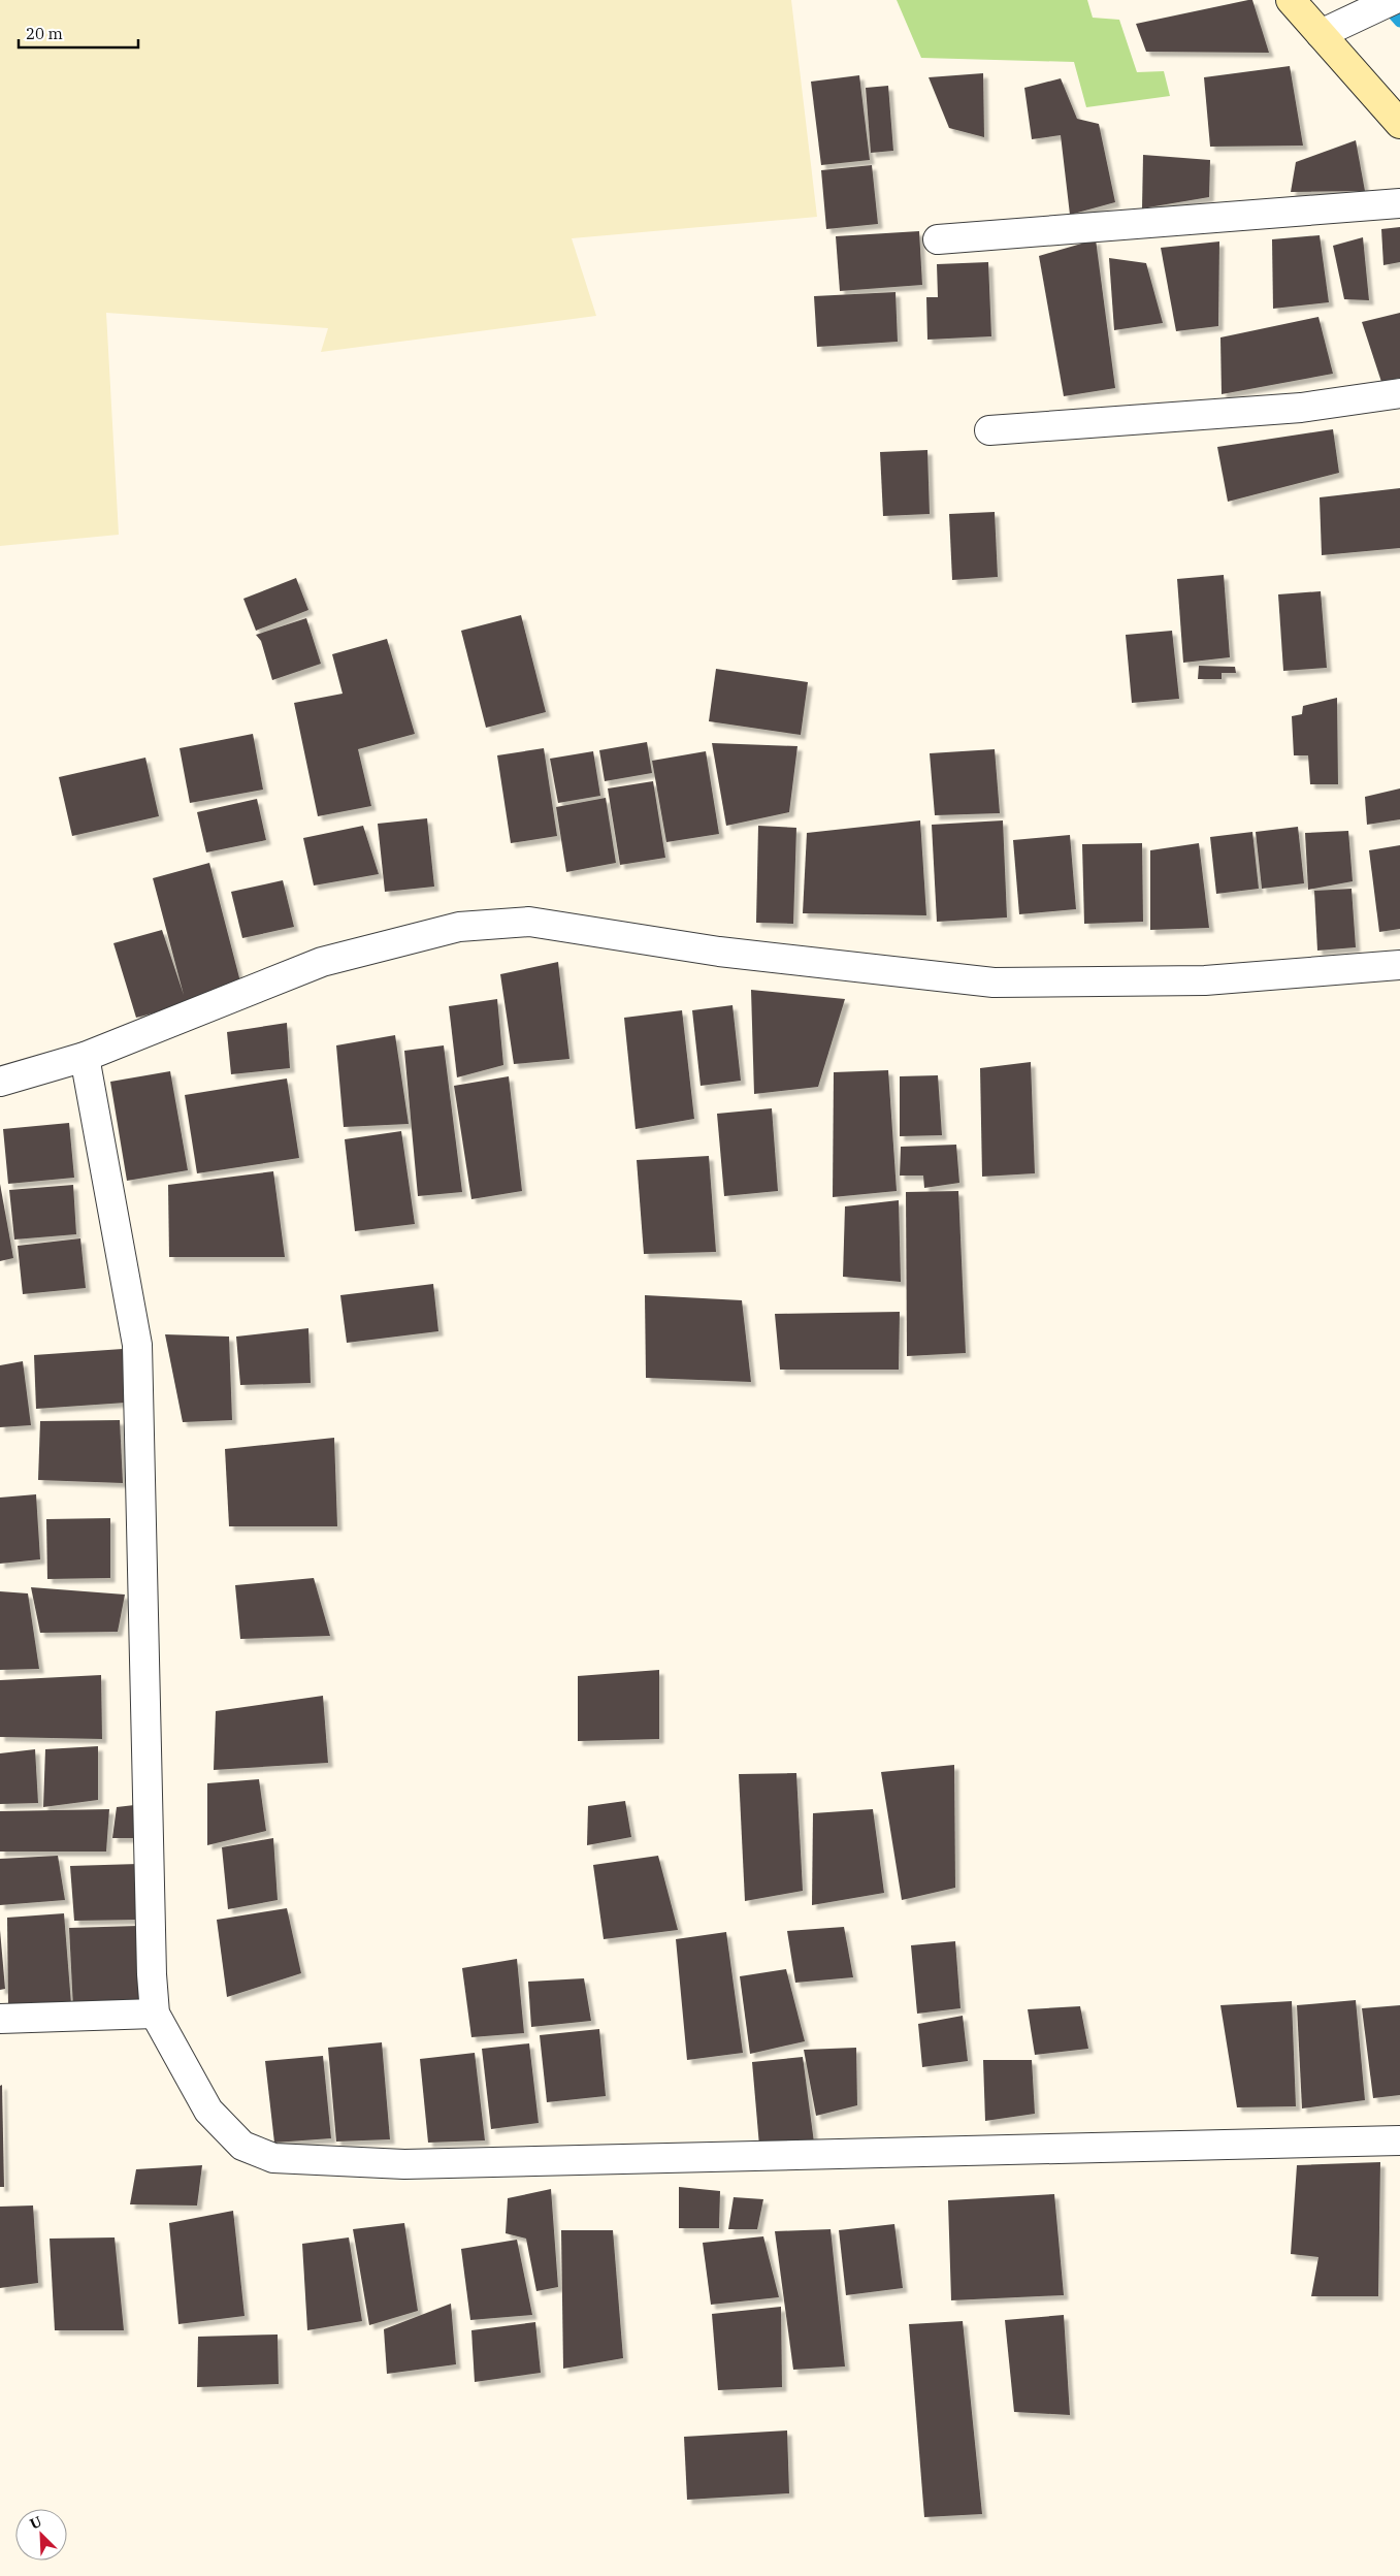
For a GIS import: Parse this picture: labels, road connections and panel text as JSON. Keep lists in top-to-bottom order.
{
  "scale_bar": "20 m",
  "north": "top left"
}
